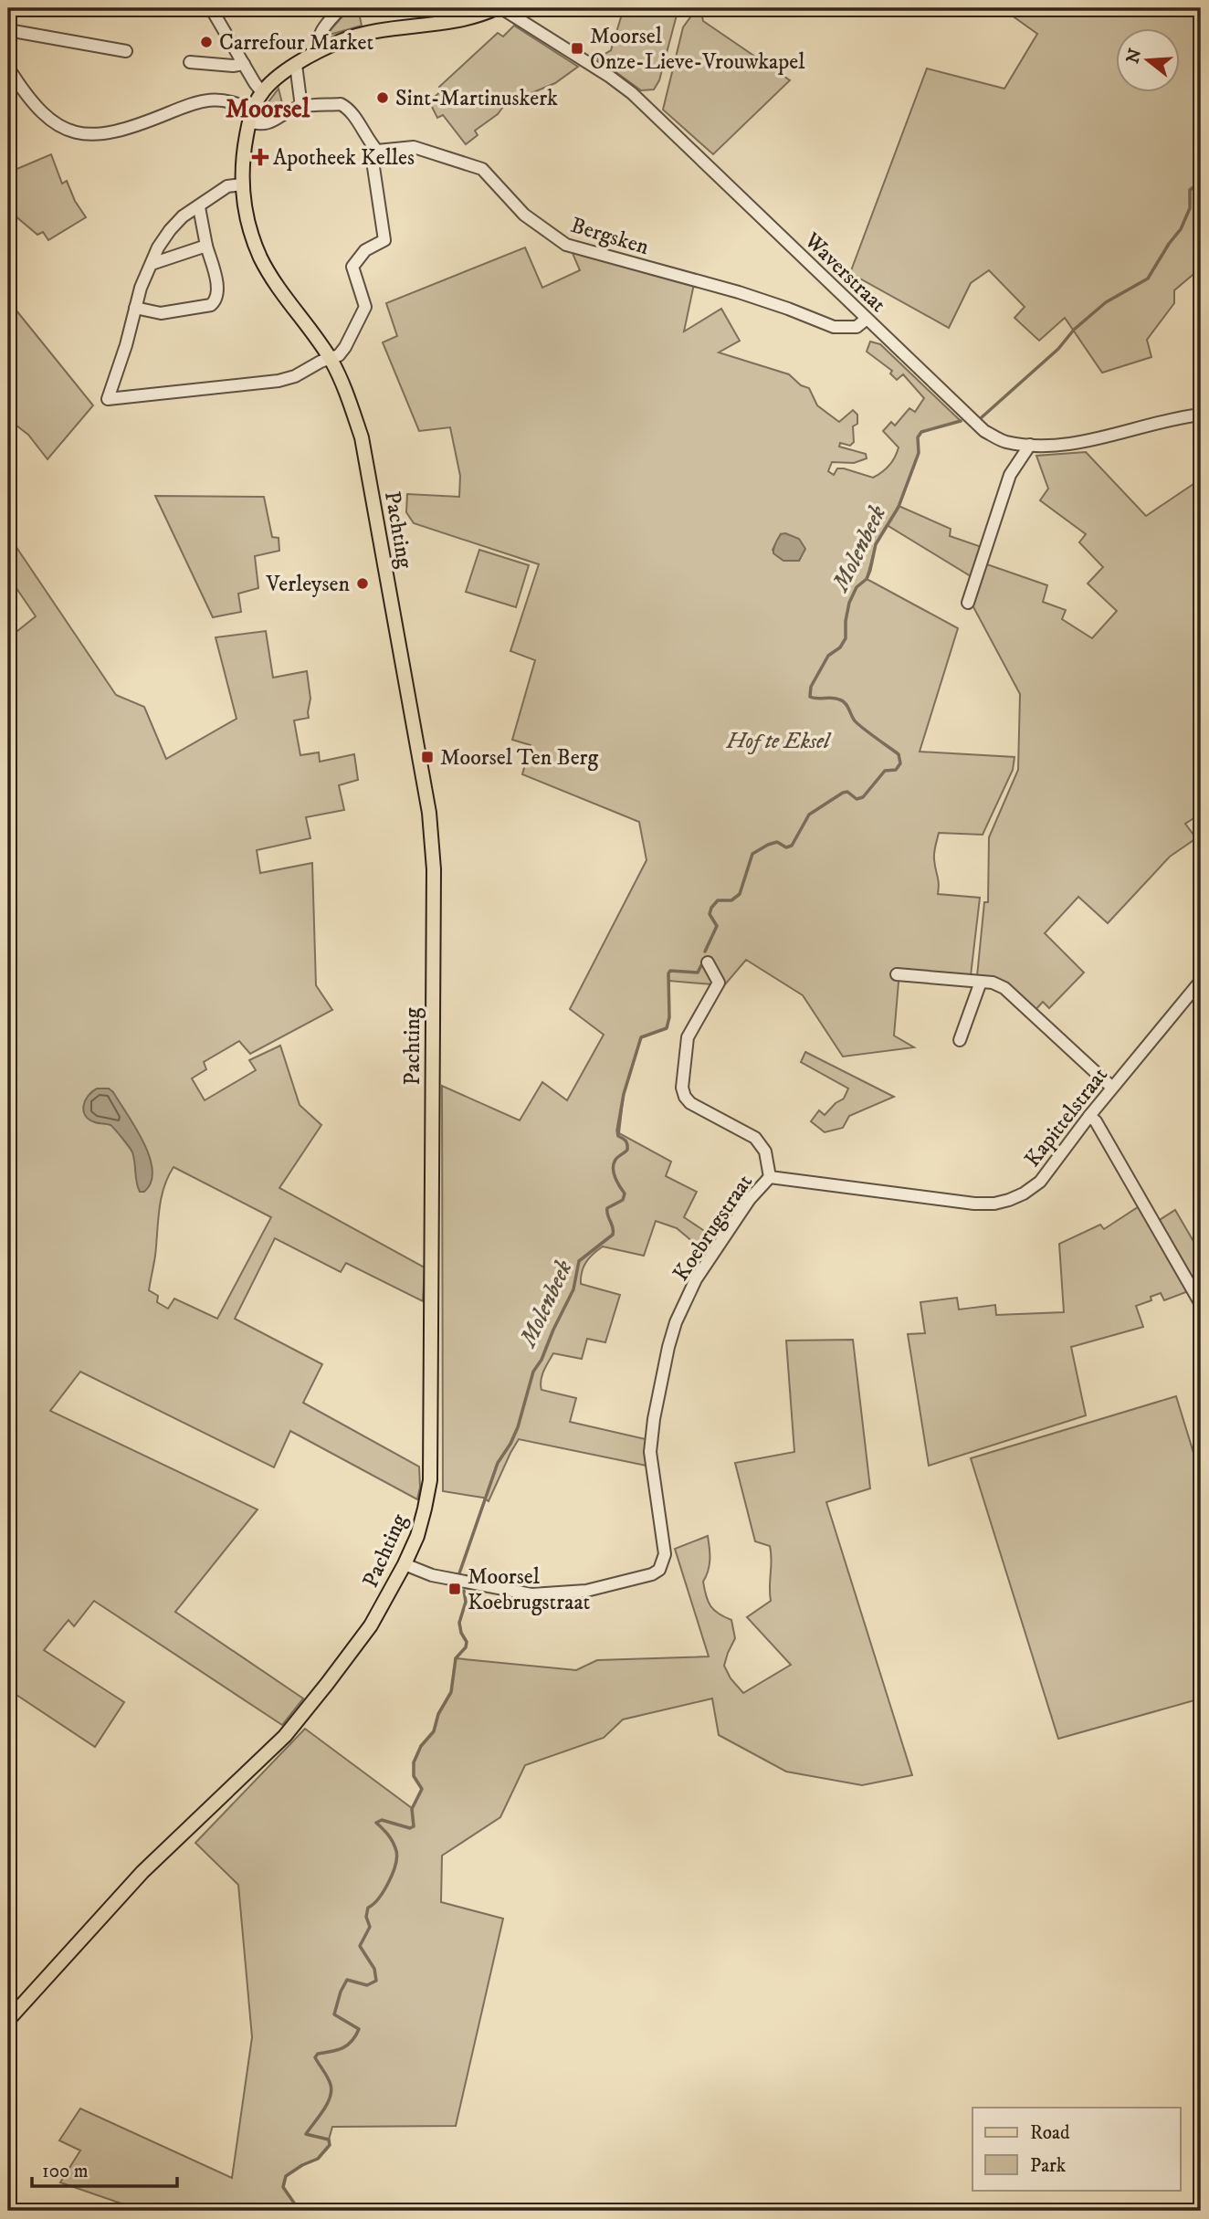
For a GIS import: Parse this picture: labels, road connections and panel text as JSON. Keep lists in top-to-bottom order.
{
  "streets": {
    "main road": ["Pachting"],
    "street": [
      "Bergsken",
      "Waverstraat",
      "Kapittelstraat",
      "Koebrugstraat"
    ]
  },
  "crossings": [
    ["Bergsken", "Waverstraat"],
    ["Pachting", "Koebrugstraat"],
    ["Kapittelstraat", "Koebrugstraat"]
  ],
  "districts": ["Moorsel"],
  "water": ["Molenbeek"],
  "parks": ["Hof te Eksel"],
  "places": {
    "other": ["Carrefour Market", "Sint-Martinuskerk", "Verleysen"],
    "transit": ["Moorsel Onze-Lieve-Vrouwkapel", "Moorsel Ten Berg", "Moorsel Koebrugstraat"],
    "health": ["Apotheek Kelles"]
  },
  "legend": ["Road", "Park"],
  "scale_bar": "100 m",
  "north": "left"
}
